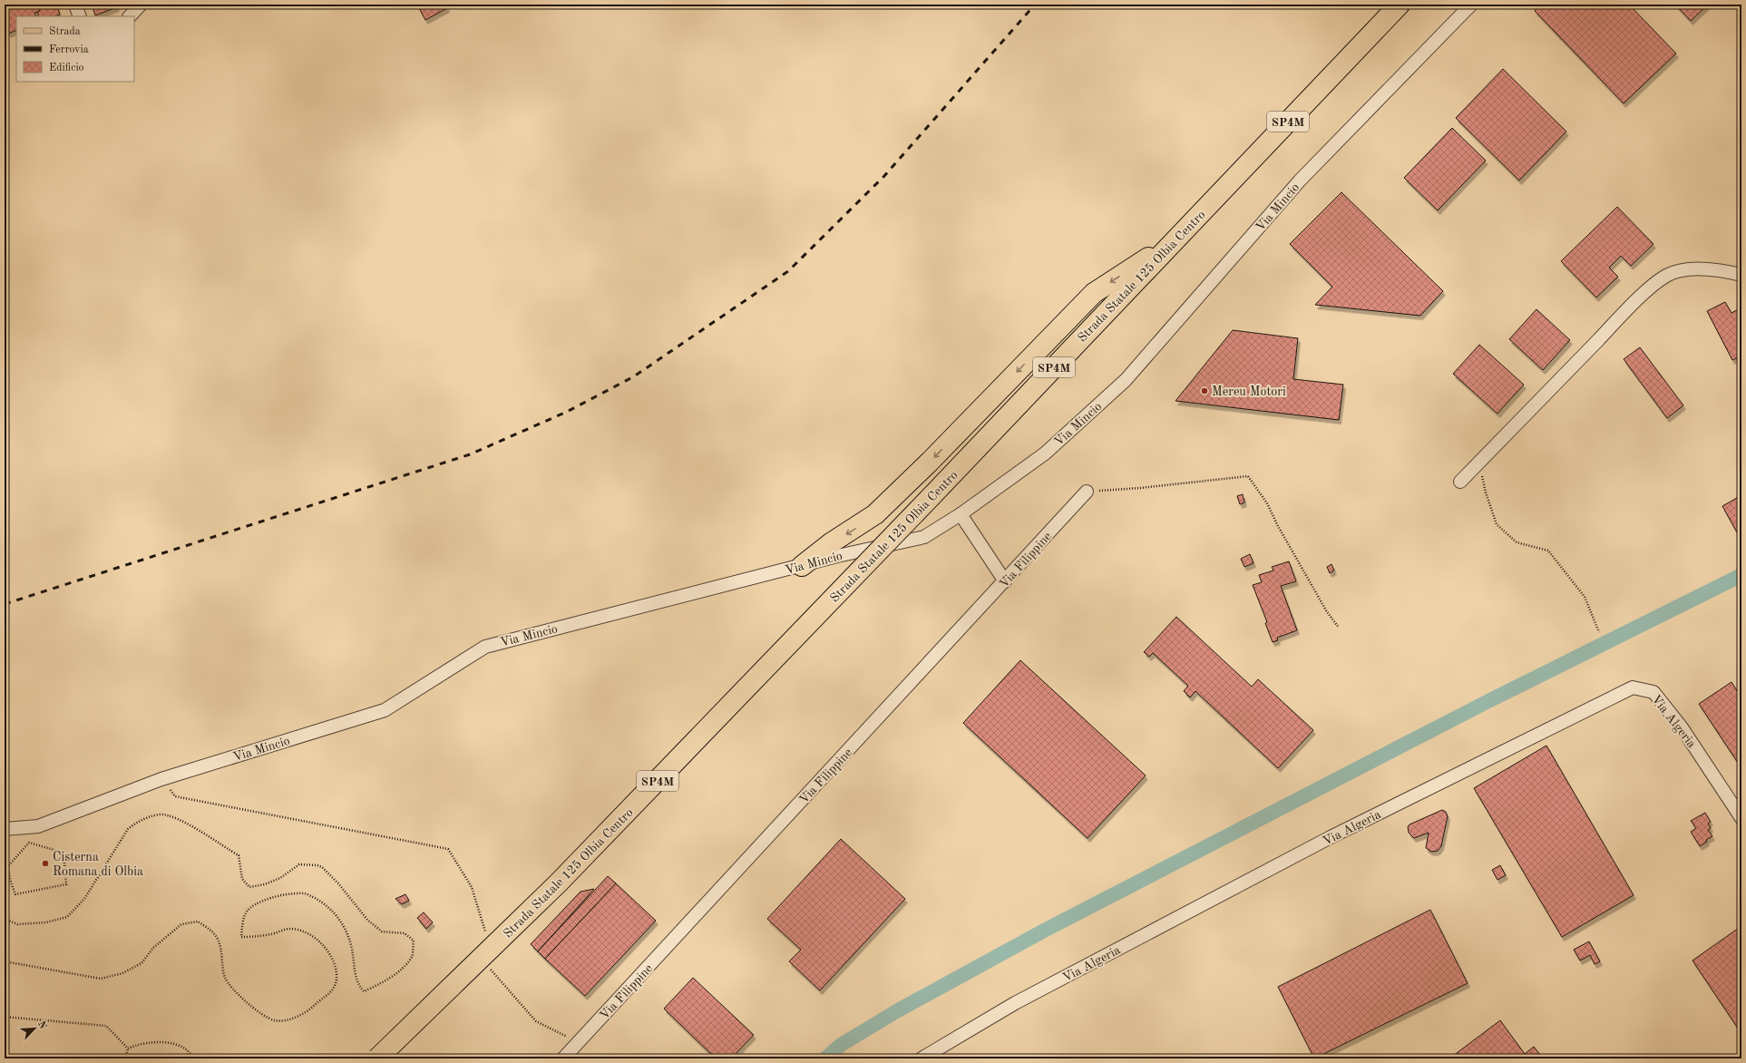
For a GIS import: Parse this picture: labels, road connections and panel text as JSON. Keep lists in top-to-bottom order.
{
  "streets": {
    "main road": ["SP4M", "Strada Statale 125 Olbia Centro"],
    "street": ["Via Mincio", "Via Filippine", "Via Algeria"]
  },
  "places": ["Mereu Motori", "Cisterna Romana di Olbia"],
  "legend": ["Strada", "Ferrovia", "Edificio"],
  "north": "top right"
}
